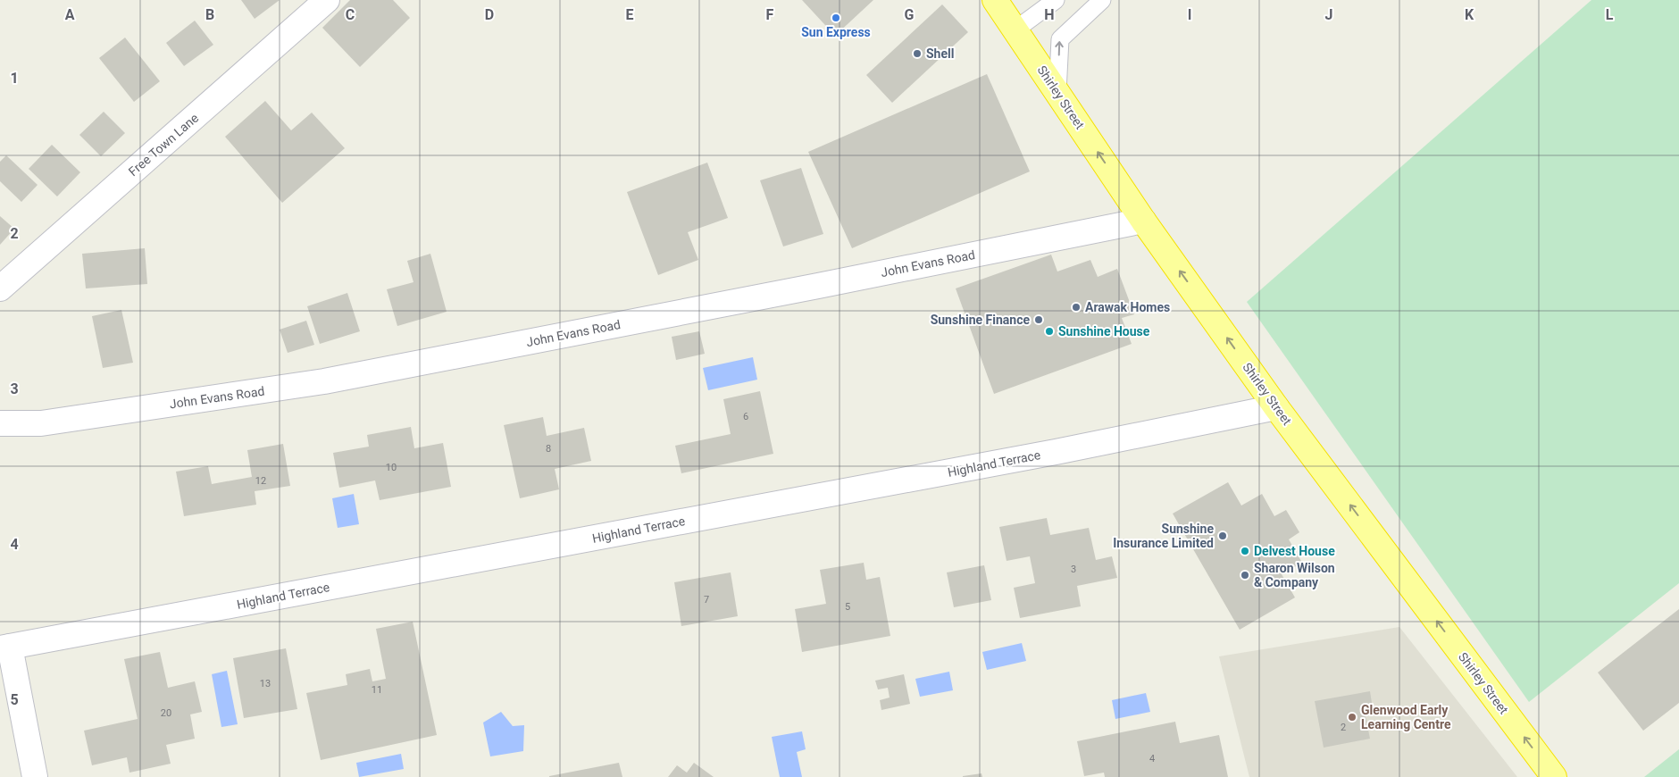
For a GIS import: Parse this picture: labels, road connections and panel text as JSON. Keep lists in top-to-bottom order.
{
  "streets": {
    "highway": ["Shirley Street"],
    "street": ["Free Town Lane", "John Evans Road", "Highland Terrace"]
  },
  "crossings": [
    ["Shirley Street", "John Evans Road"],
    ["Shirley Street", "Highland Terrace"]
  ],
  "one_way": ["Shirley Street"],
  "places": [
    "Sun Express",
    "Shell",
    "Arawak Homes",
    "Sunshine Finance",
    "Sunshine House",
    "Sunshine Insurance Limited",
    "Delvest House",
    "Sharon Wilson & Company",
    "Glenwood Early Learning Centre"
  ],
  "house_numbers": [
    "6",
    "8",
    "10",
    "12",
    "3",
    "7",
    "5",
    "13",
    "11",
    "20",
    "2",
    "4"
  ],
  "grid": {
    "columns": [
      "A",
      "B",
      "C",
      "D",
      "E",
      "F",
      "G",
      "H",
      "I",
      "J",
      "K",
      "L"
    ],
    "rows": [
      "1",
      "2",
      "3",
      "4",
      "5"
    ]
  }
}
